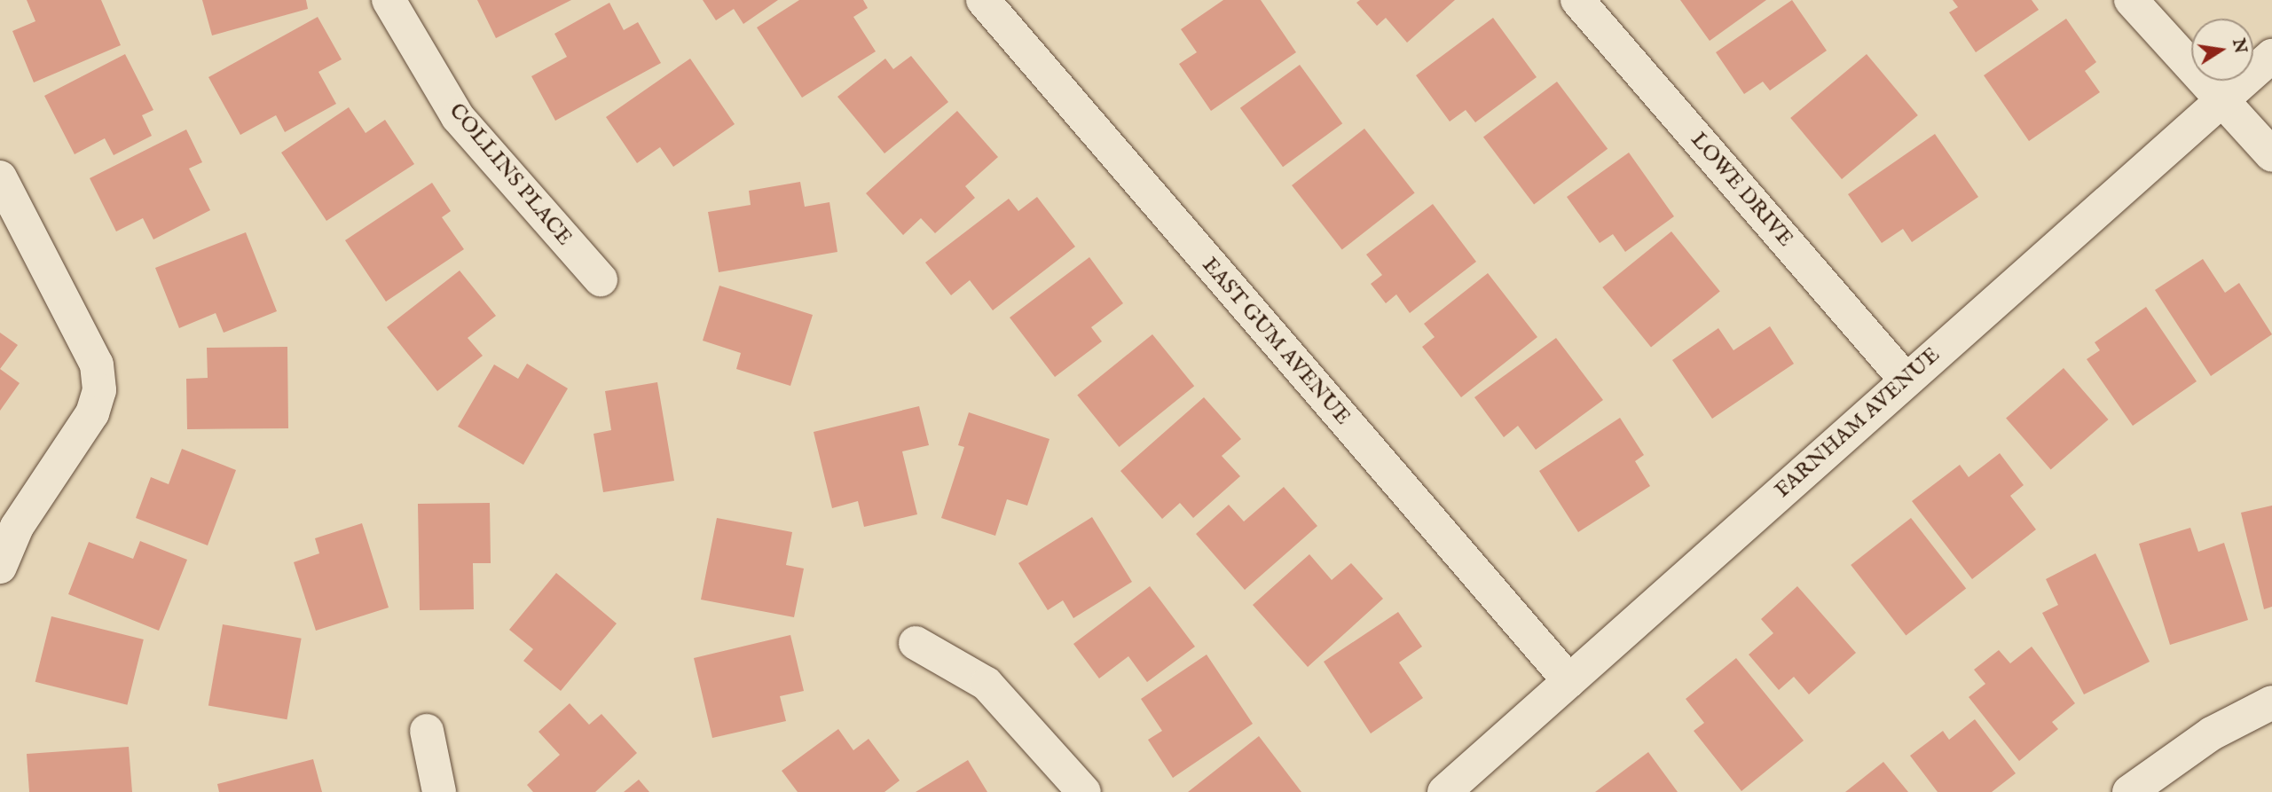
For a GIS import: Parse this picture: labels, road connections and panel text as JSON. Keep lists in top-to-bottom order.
{
  "streets": {
    "street": [
      "COLLINS PLACE",
      "LOWE DRIVE",
      "EAST GUM AVENUE",
      "FARNHAM AVENUE"
    ]
  },
  "crossings": [
    ["LOWE DRIVE", "FARNHAM AVENUE"],
    ["EAST GUM AVENUE", "FARNHAM AVENUE"]
  ],
  "north": "right"
}
